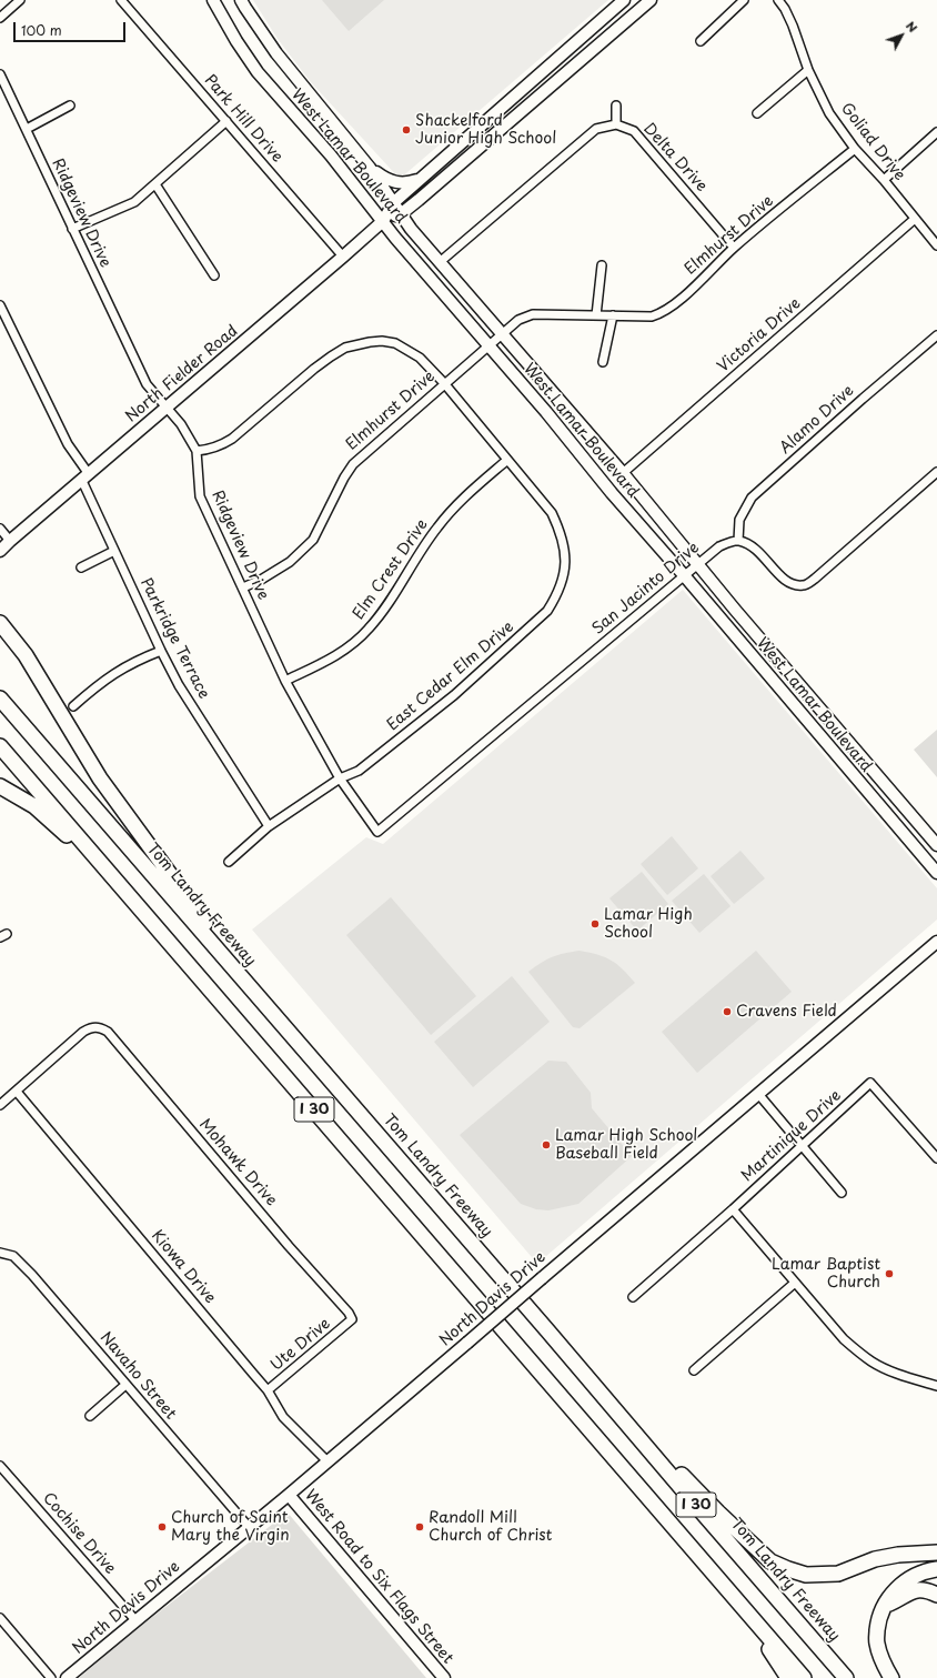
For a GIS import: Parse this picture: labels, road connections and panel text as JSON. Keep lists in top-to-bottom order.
{
  "streets": {
    "highway": ["Tom Landry Freeway", "I 30"],
    "main road": [
      "West Lamar Boulevard",
      "North Fielder Road",
      "North Davis Drive",
      "West Road to Six Flags Street"
    ],
    "street": [
      "Park Hill Drive",
      "Goliad Drive",
      "Delta Drive",
      "Ridgeview Drive",
      "Elmhurst Drive",
      "Victoria Drive",
      "Alamo Drive",
      "Elm Crest Drive",
      "San Jacinto Drive",
      "Parkridge Terrace",
      "East Cedar Elm Drive",
      "Martinique Drive",
      "Mohawk Drive",
      "Kiowa Drive",
      "Ute Drive",
      "Navaho Street",
      "Cochise Drive"
    ]
  },
  "crossings": [
    ["Park Hill Drive", "North Fielder Road"],
    ["Goliad Drive", "Elmhurst Drive"],
    ["Goliad Drive", "Victoria Drive"],
    ["West Lamar Boulevard", "Elmhurst Drive"],
    ["West Lamar Boulevard", "Victoria Drive"],
    ["West Lamar Boulevard", "North Fielder Road"],
    ["West Lamar Boulevard", "San Jacinto Drive"],
    ["Delta Drive", "Elmhurst Drive"],
    ["Ridgeview Drive", "Elmhurst Drive"],
    ["Ridgeview Drive", "North Fielder Road"],
    ["Ridgeview Drive", "Elm Crest Drive"],
    ["Ridgeview Drive", "San Jacinto Drive"],
    ["Ridgeview Drive", "East Cedar Elm Drive"],
    ["Elmhurst Drive", "East Cedar Elm Drive"],
    ["North Fielder Road", "Parkridge Terrace"],
    ["Alamo Drive", "San Jacinto Drive"],
    ["Elm Crest Drive", "East Cedar Elm Drive"],
    ["Parkridge Terrace", "East Cedar Elm Drive"],
    ["Mohawk Drive", "Kiowa Drive"],
    ["Mohawk Drive", "Ute Drive"],
    ["Kiowa Drive", "North Davis Drive"],
    ["Kiowa Drive", "Ute Drive"],
    ["North Davis Drive", "Navaho Street"],
    ["North Davis Drive", "Cochise Drive"],
    ["North Davis Drive", "West Road to Six Flags Street"]
  ],
  "places": [
    "Shackelford Junior High School",
    "Lamar High School",
    "Cravens Field",
    "Lamar High School Baseball Field",
    "Lamar Baptist Church",
    "Church of Saint Mary the Virgin",
    "Randoll Mill Church of Christ"
  ],
  "scale_bar": "100 m",
  "north": "top right"
}
